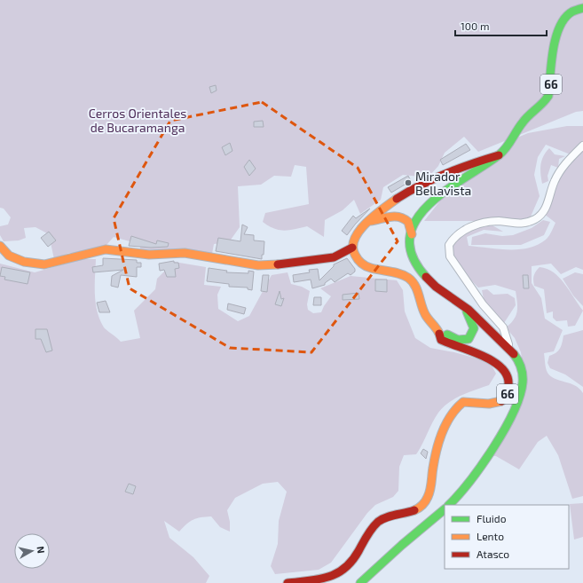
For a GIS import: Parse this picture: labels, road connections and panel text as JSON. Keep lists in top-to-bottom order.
{
  "streets": {
    "main road": ["66"]
  },
  "parks": ["Cerros Orientales de Bucaramanga"],
  "places": ["Mirador Bellavista"],
  "legend": ["Fluido", "Lento", "Atasco"],
  "scale_bar": "100 m",
  "north": "right"
}
